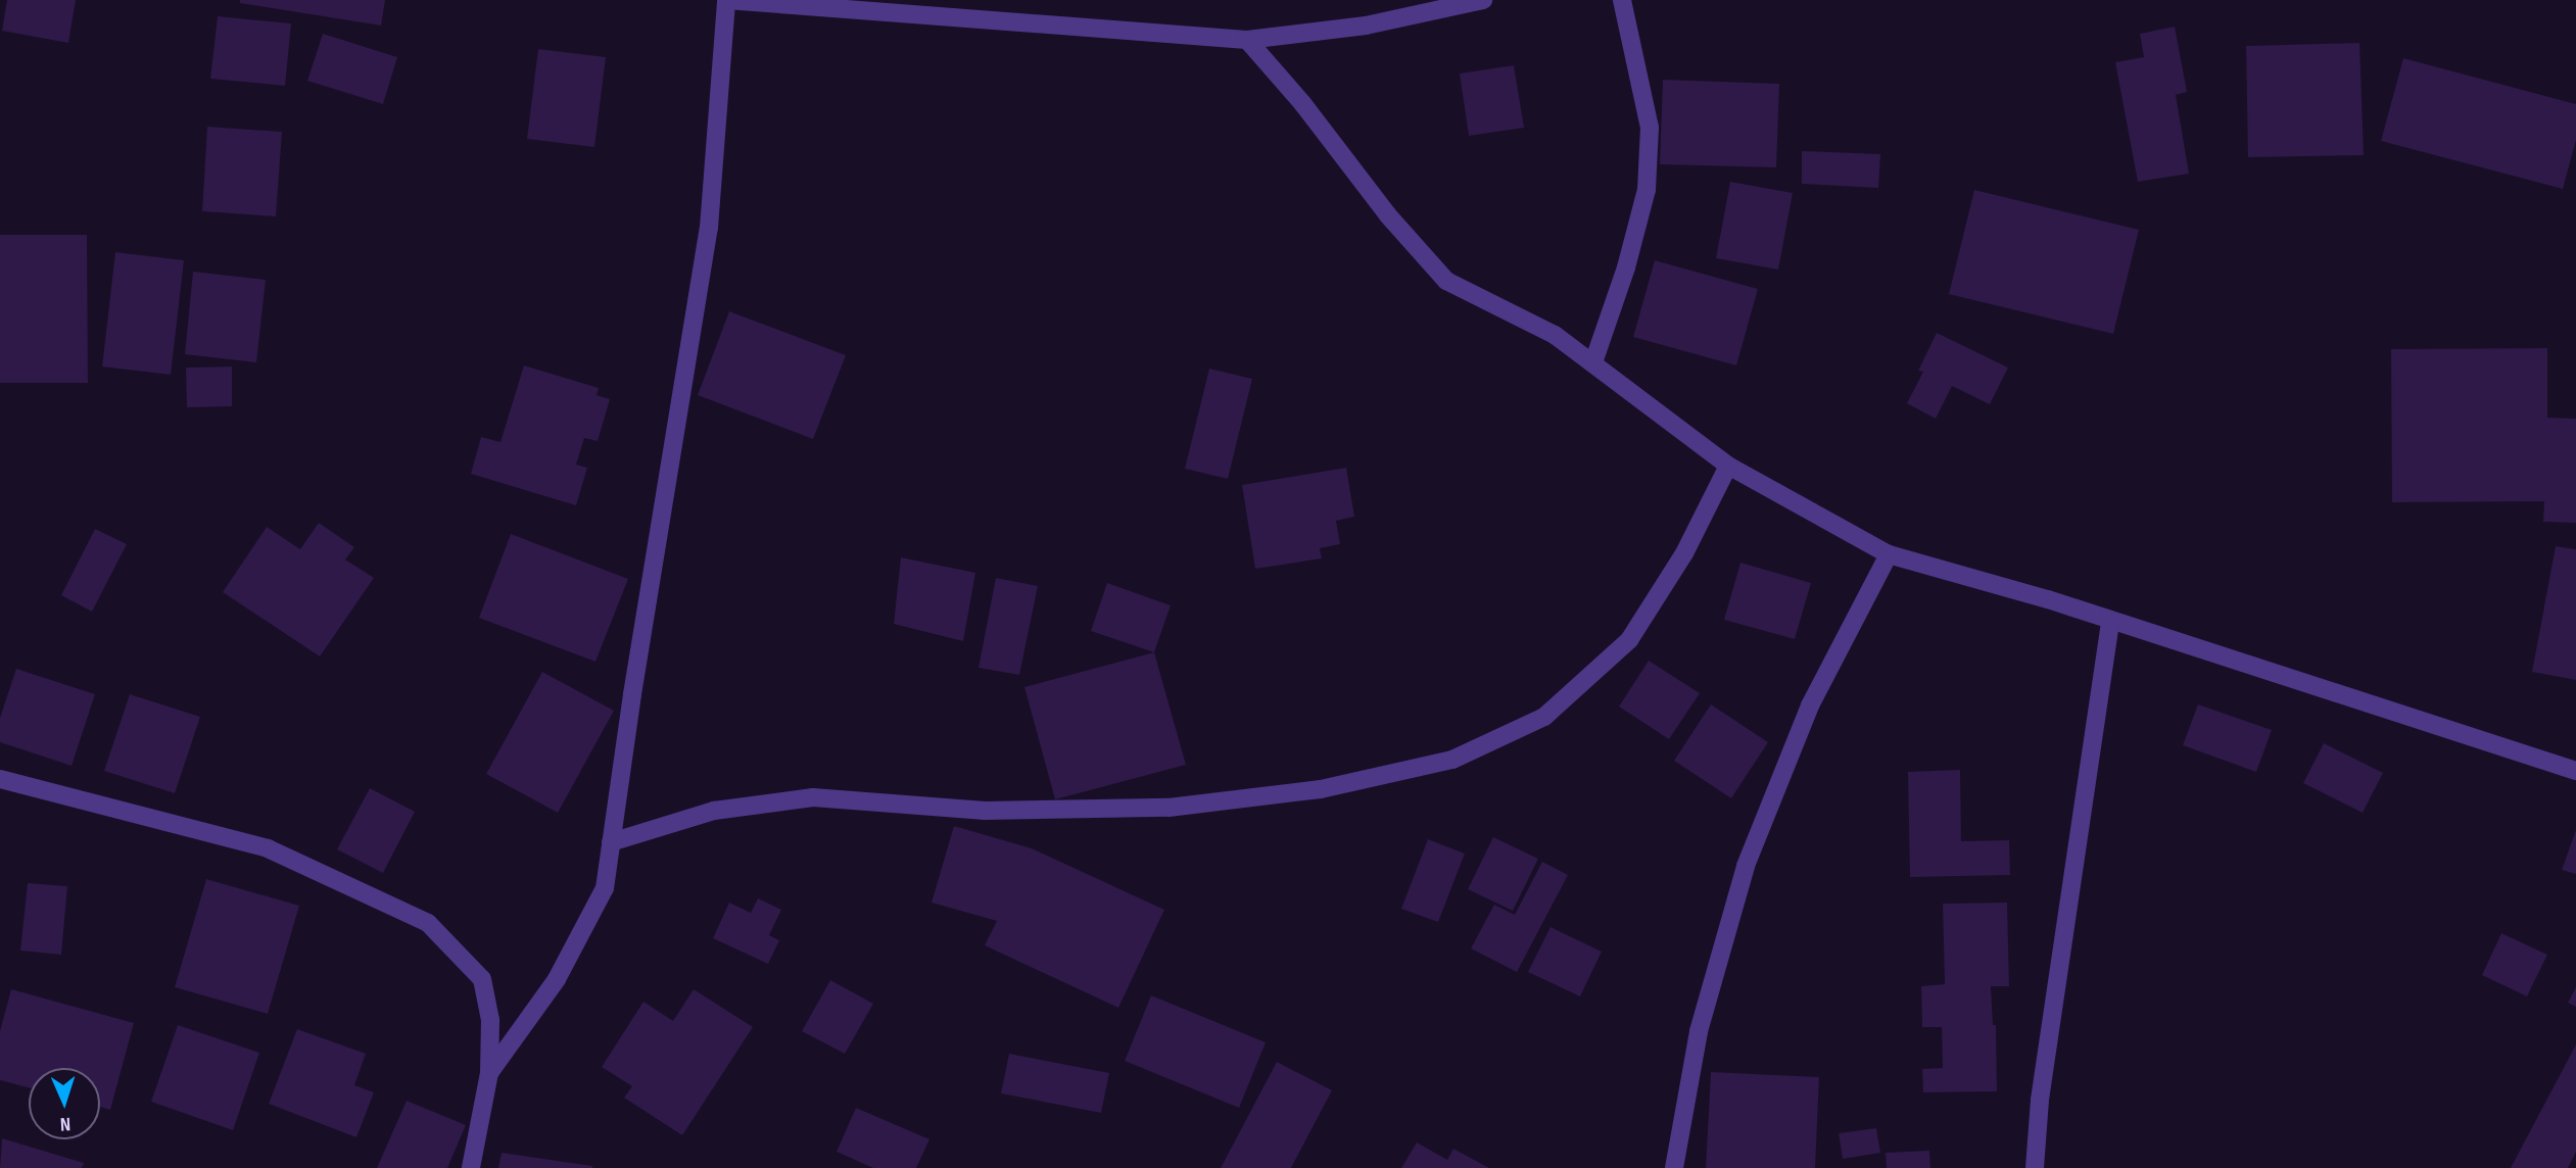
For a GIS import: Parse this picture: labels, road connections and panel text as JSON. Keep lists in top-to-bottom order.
{
  "north": "bottom"
}
